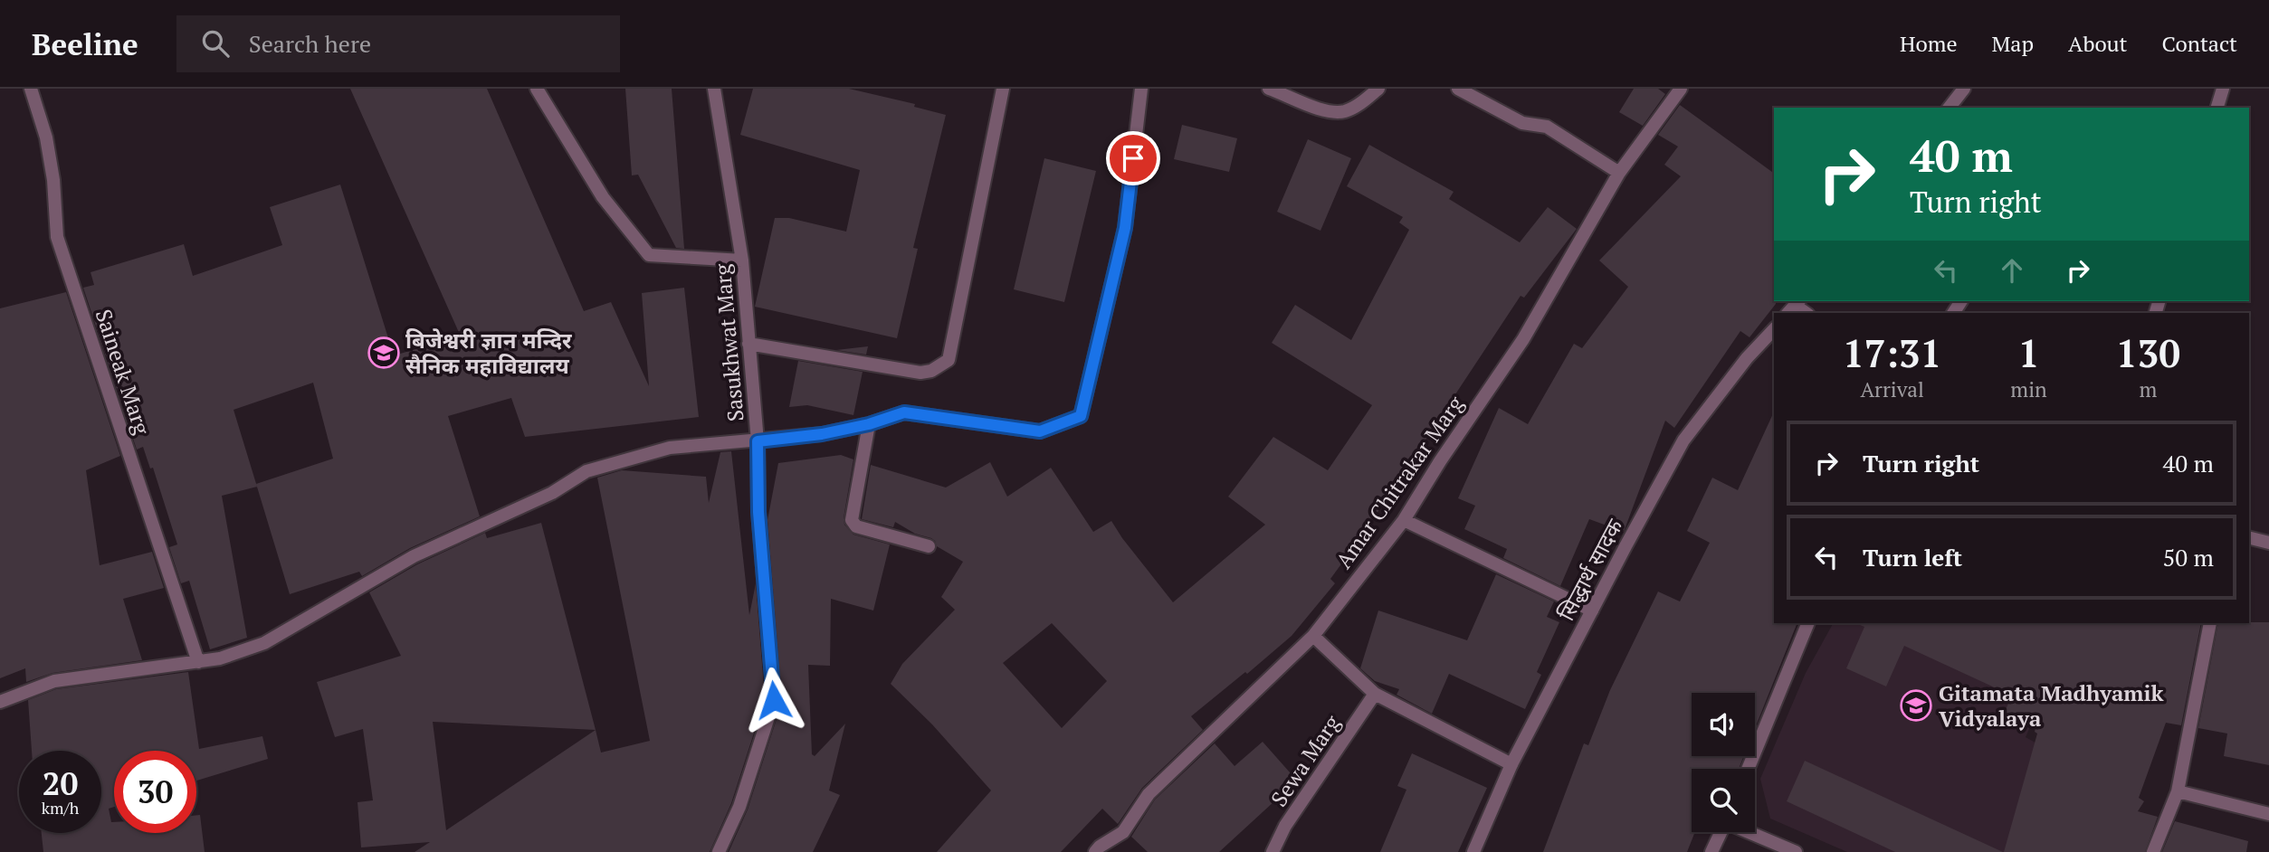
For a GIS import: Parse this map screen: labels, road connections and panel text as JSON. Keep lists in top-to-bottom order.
{
  "streets": {
    "street": [
      "Sasukhwat Marg",
      "Saineak Marg",
      "Amar Chitrakar Marg",
      "सिद्धार्थ सादक",
      "Sewa Marg"
    ]
  },
  "places": {
    "school or university": ["बिजेश्वरी ज्ञान मन्दिर सैनिक महाविद्यालय", "Gitamata Madhyamik Vidyalaya"]
  },
  "page": {
    "header": "Beeline",
    "search": "Search here",
    "nav": [
      "Home",
      "Map",
      "About",
      "Contact"
    ],
    "turn": ["40 m", "Turn right"],
    "eta": [
      "17:31",
      "Arrival",
      "1",
      "min",
      "130",
      "m"
    ],
    "list": [
      {
        "name": "Turn right",
        "value": "40 m"
      },
      {
        "name": "Turn left",
        "value": "50 m"
      }
    ],
    "speed": "20 km/h",
    "limit": "30"
  }
}
